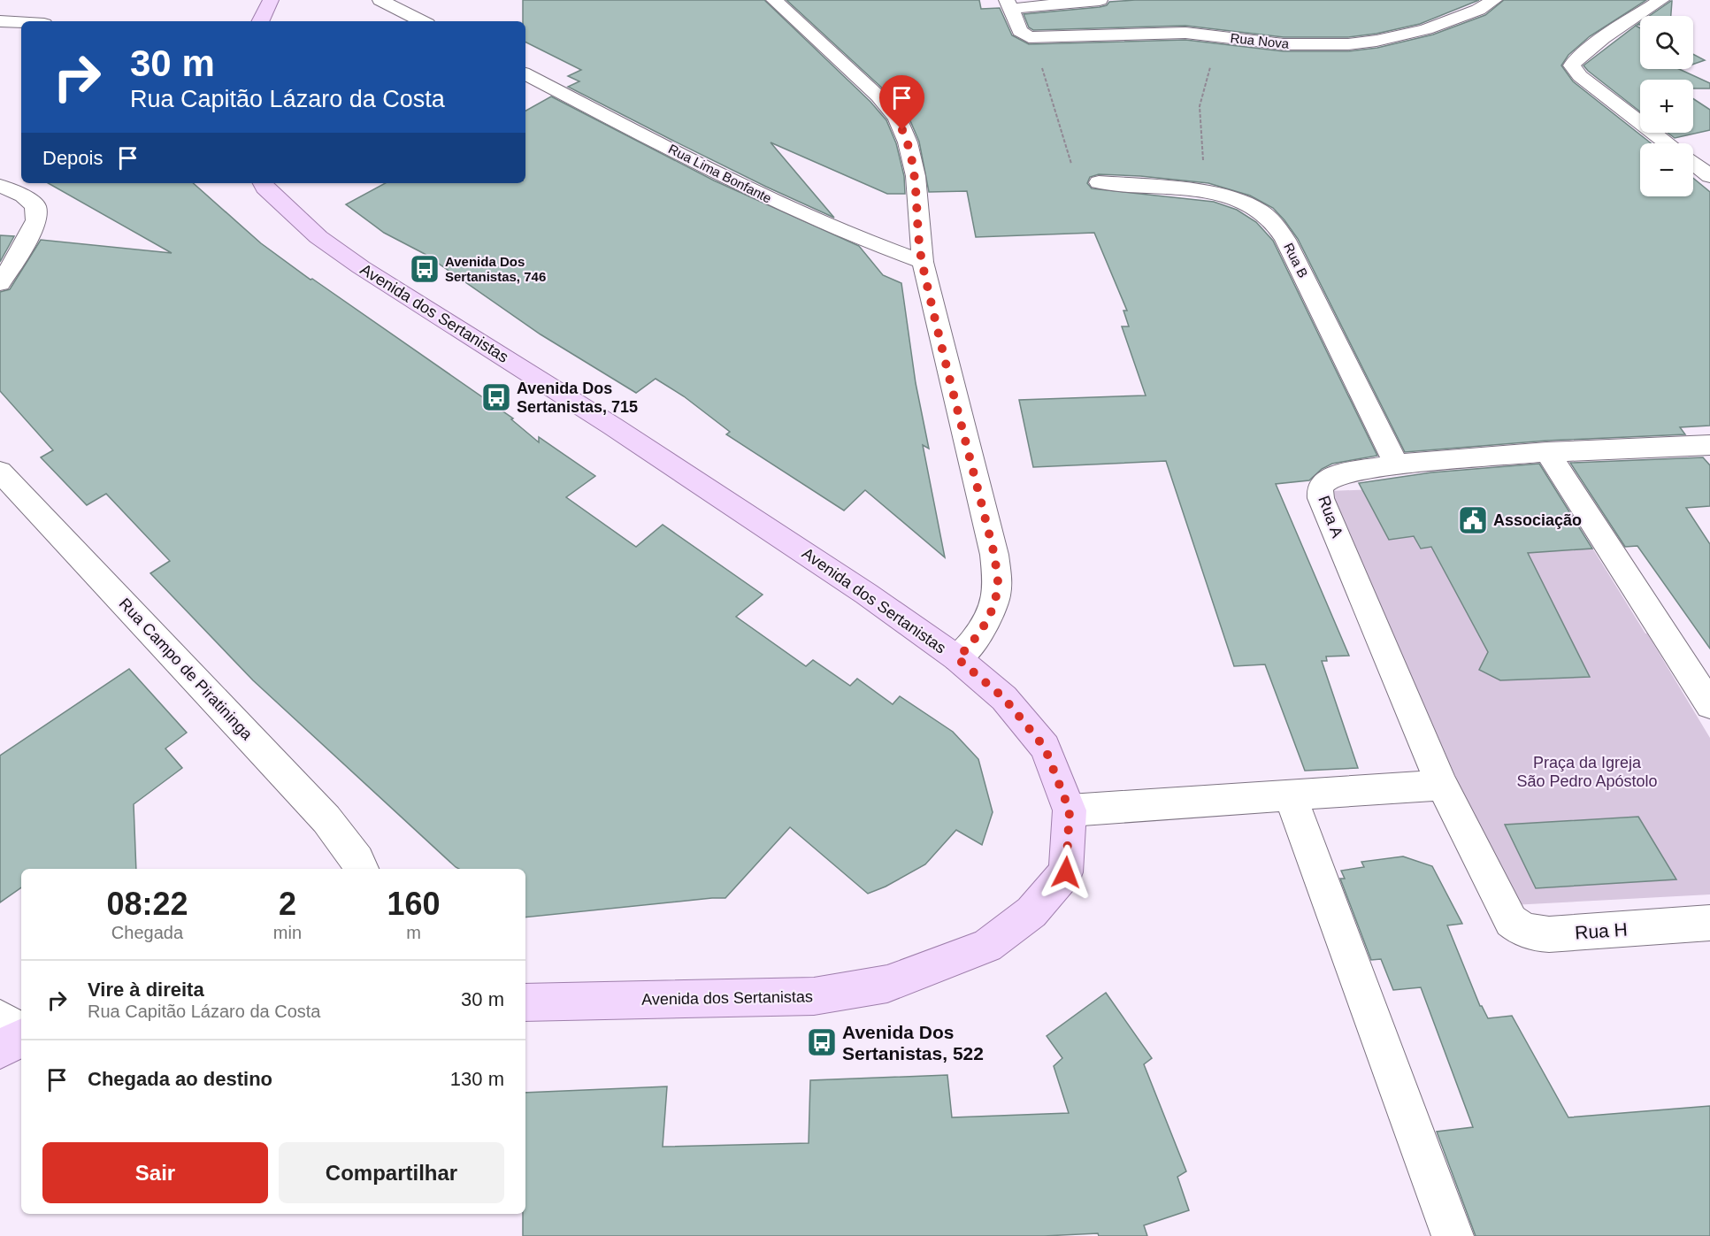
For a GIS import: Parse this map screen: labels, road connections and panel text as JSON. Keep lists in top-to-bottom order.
{
  "streets": {
    "main road": ["Avenida dos Sertanistas"],
    "street": [
      "Rua Nova",
      "Rua Lima Bonfante",
      "Rua B",
      "Rua A",
      "Rua Campo de Piratininga",
      "Rua H"
    ]
  },
  "crossings": [
    ["Rua B", "Rua A"],
    ["Rua A", "Rua H"]
  ],
  "parks": ["Praça da Igreja São Pedro Apóstolo"],
  "places": {
    "bus stop": ["Avenida Dos Sertanistas, 746", "Avenida Dos Sertanistas, 715", "Avenida Dos Sertanistas, 522"],
    "public building": ["Associação"]
  },
  "page": {
    "map_buttons": ["+", "−"],
    "turn": ["30 m", "Rua Capitão Lázaro da Costa"],
    "then": "Depois",
    "eta": [
      "08:22",
      "Chegada",
      "2",
      "min",
      "160",
      "m"
    ],
    "list": [
      {
        "name": "Vire à direita",
        "note": "Rua Capitão Lázaro da Costa",
        "value": "30 m"
      },
      {
        "name": "Chegada ao destino",
        "value": "130 m"
      }
    ],
    "buttons": ["Sair", "Compartilhar"]
  }
}
